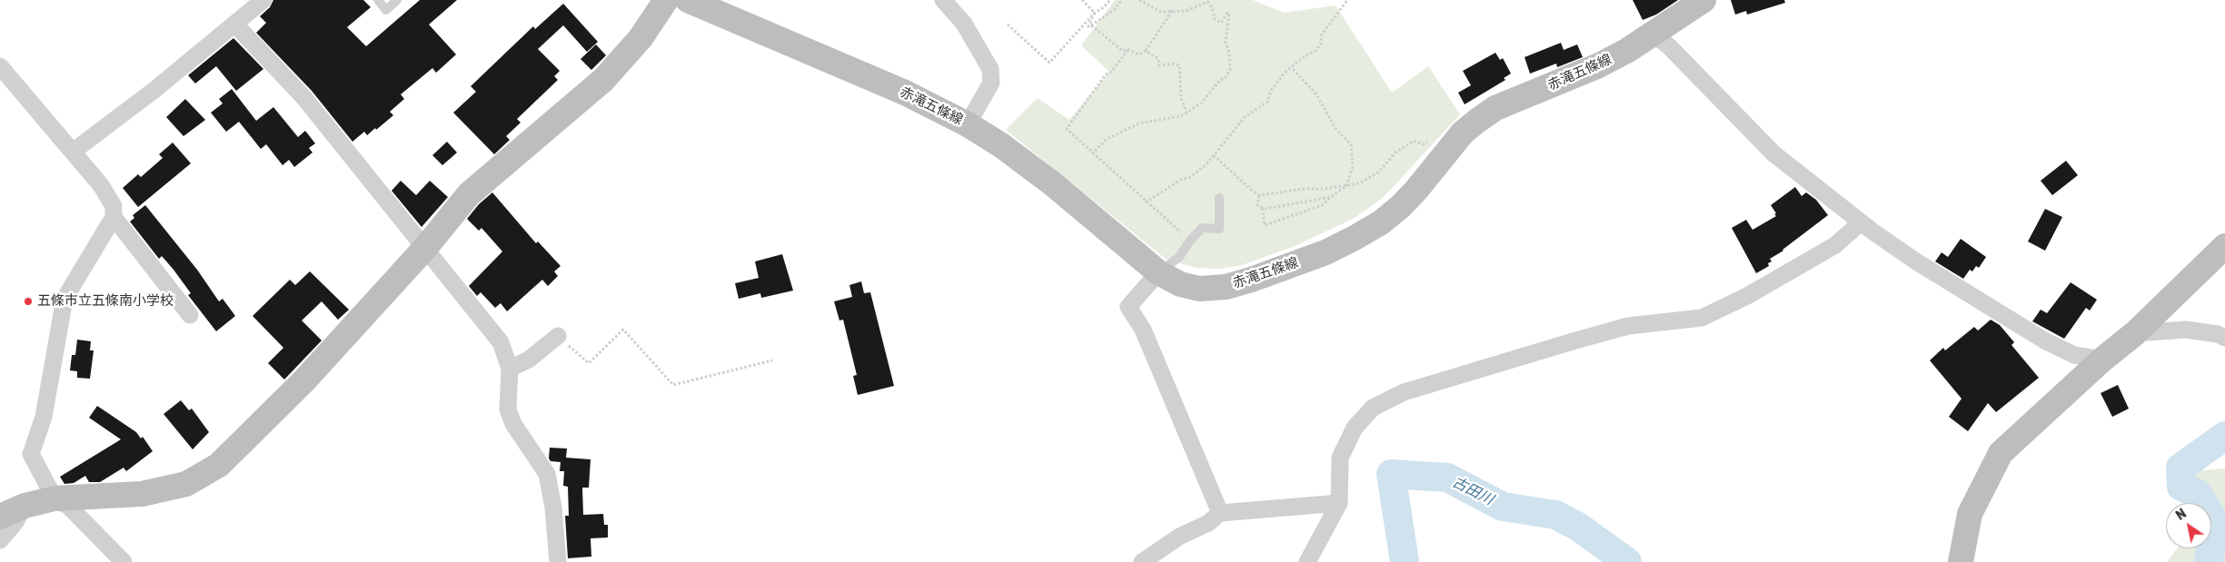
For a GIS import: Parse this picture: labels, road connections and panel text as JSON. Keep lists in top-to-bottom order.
{
  "streets": {
    "street": ["赤滝五條線"]
  },
  "water": ["古田川"],
  "places": ["五條市立五條南小学校"],
  "north": "top left"
}
